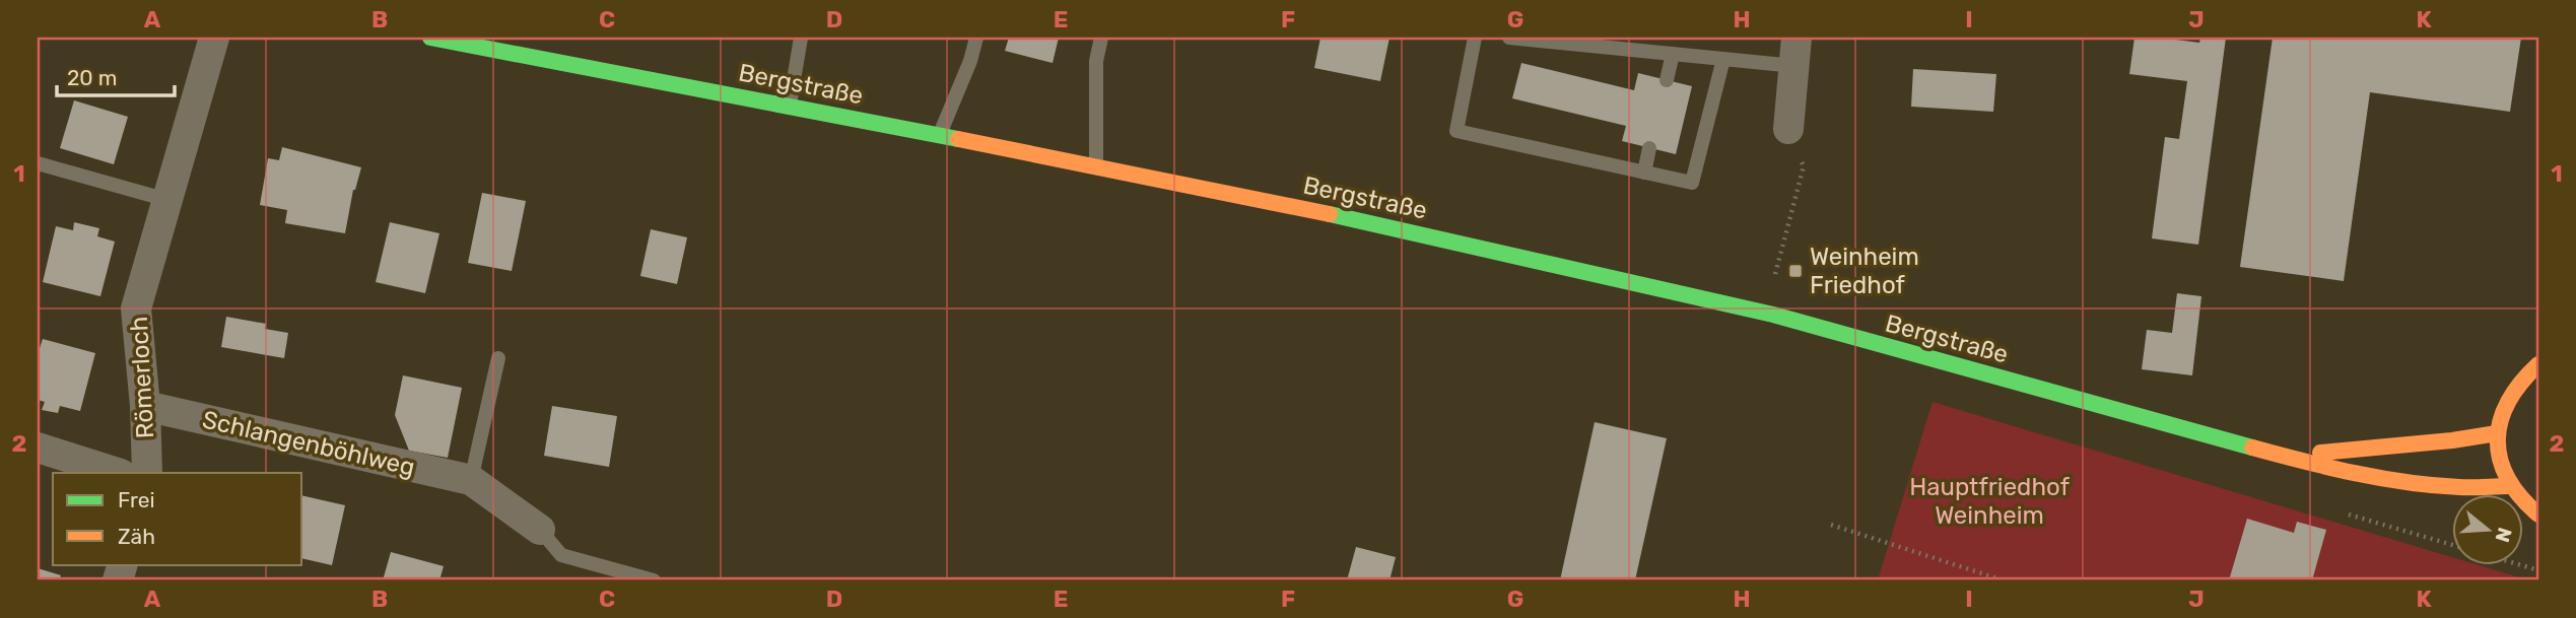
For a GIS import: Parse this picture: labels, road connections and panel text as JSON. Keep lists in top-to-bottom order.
{
  "streets": {
    "main road": ["Bergstraße"],
    "street": ["Römerloch", "Schlangenböhlweg"]
  },
  "crossings": [
    ["Römerloch", "Schlangenböhlweg"]
  ],
  "parks": ["Hauptfriedhof Weinheim"],
  "places": {
    "transit": ["Weinheim Friedhof"]
  },
  "legend": ["Frei", "Zäh"],
  "scale_bar": "20 m",
  "north": "right",
  "grid": {
    "columns": [
      "A",
      "B",
      "C",
      "D",
      "E",
      "F",
      "G",
      "H",
      "I",
      "J",
      "K"
    ],
    "rows": ["1", "2"]
  }
}
